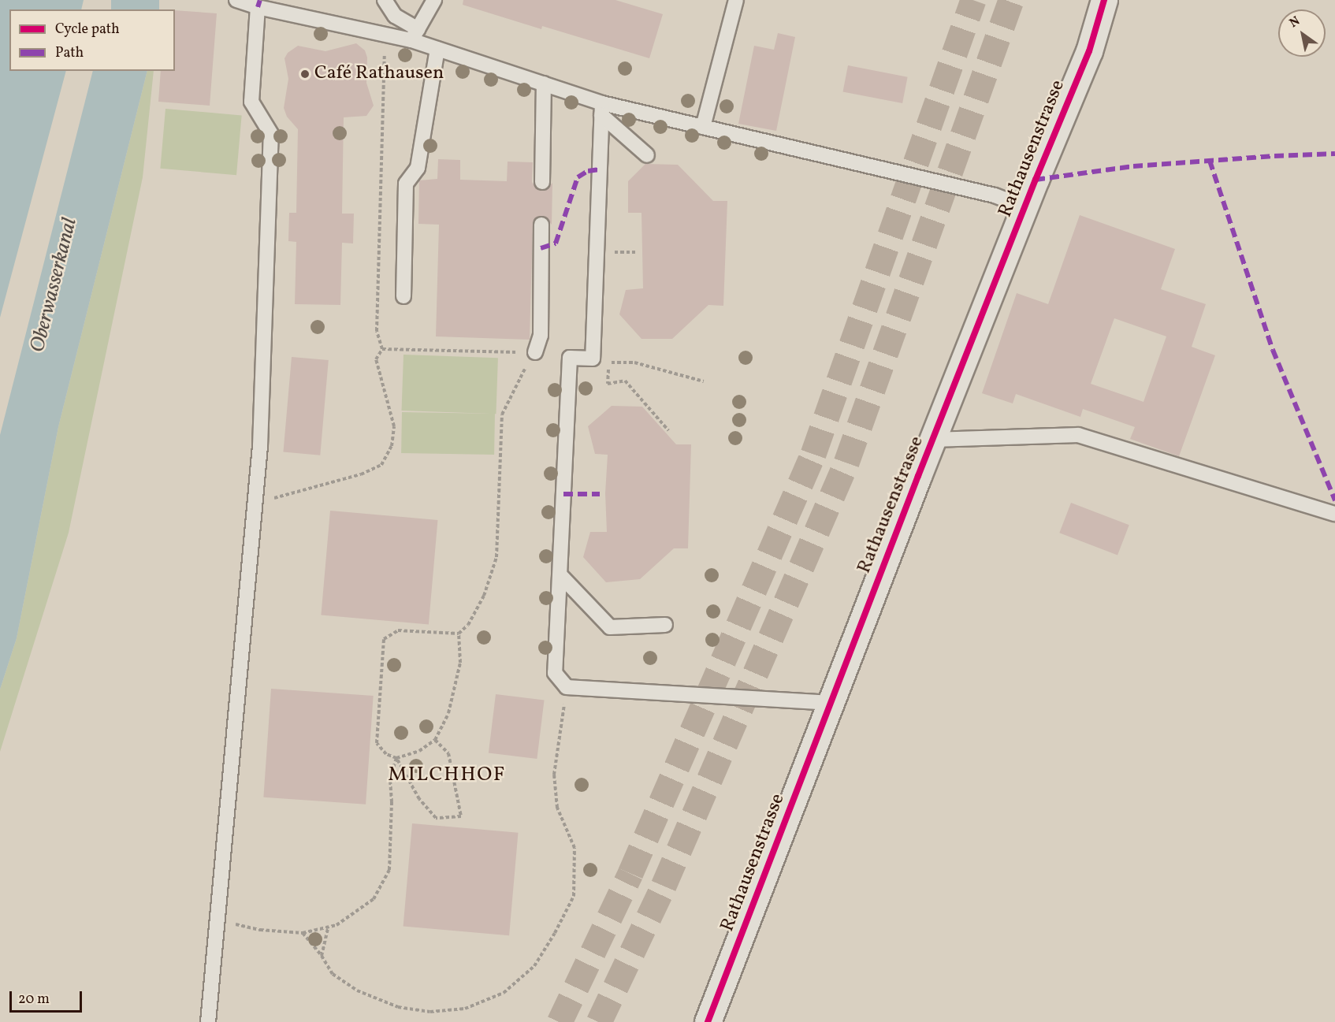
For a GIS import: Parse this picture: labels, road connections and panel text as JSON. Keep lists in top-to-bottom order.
{
  "streets": {
    "street": ["Rathausenstrasse"]
  },
  "districts": ["MILCHHOF"],
  "water": ["Oberwasserkanal"],
  "places": ["Café Rathausen"],
  "legend": ["Cycle path", "Path"],
  "scale_bar": "20 m",
  "north": "top left"
}
